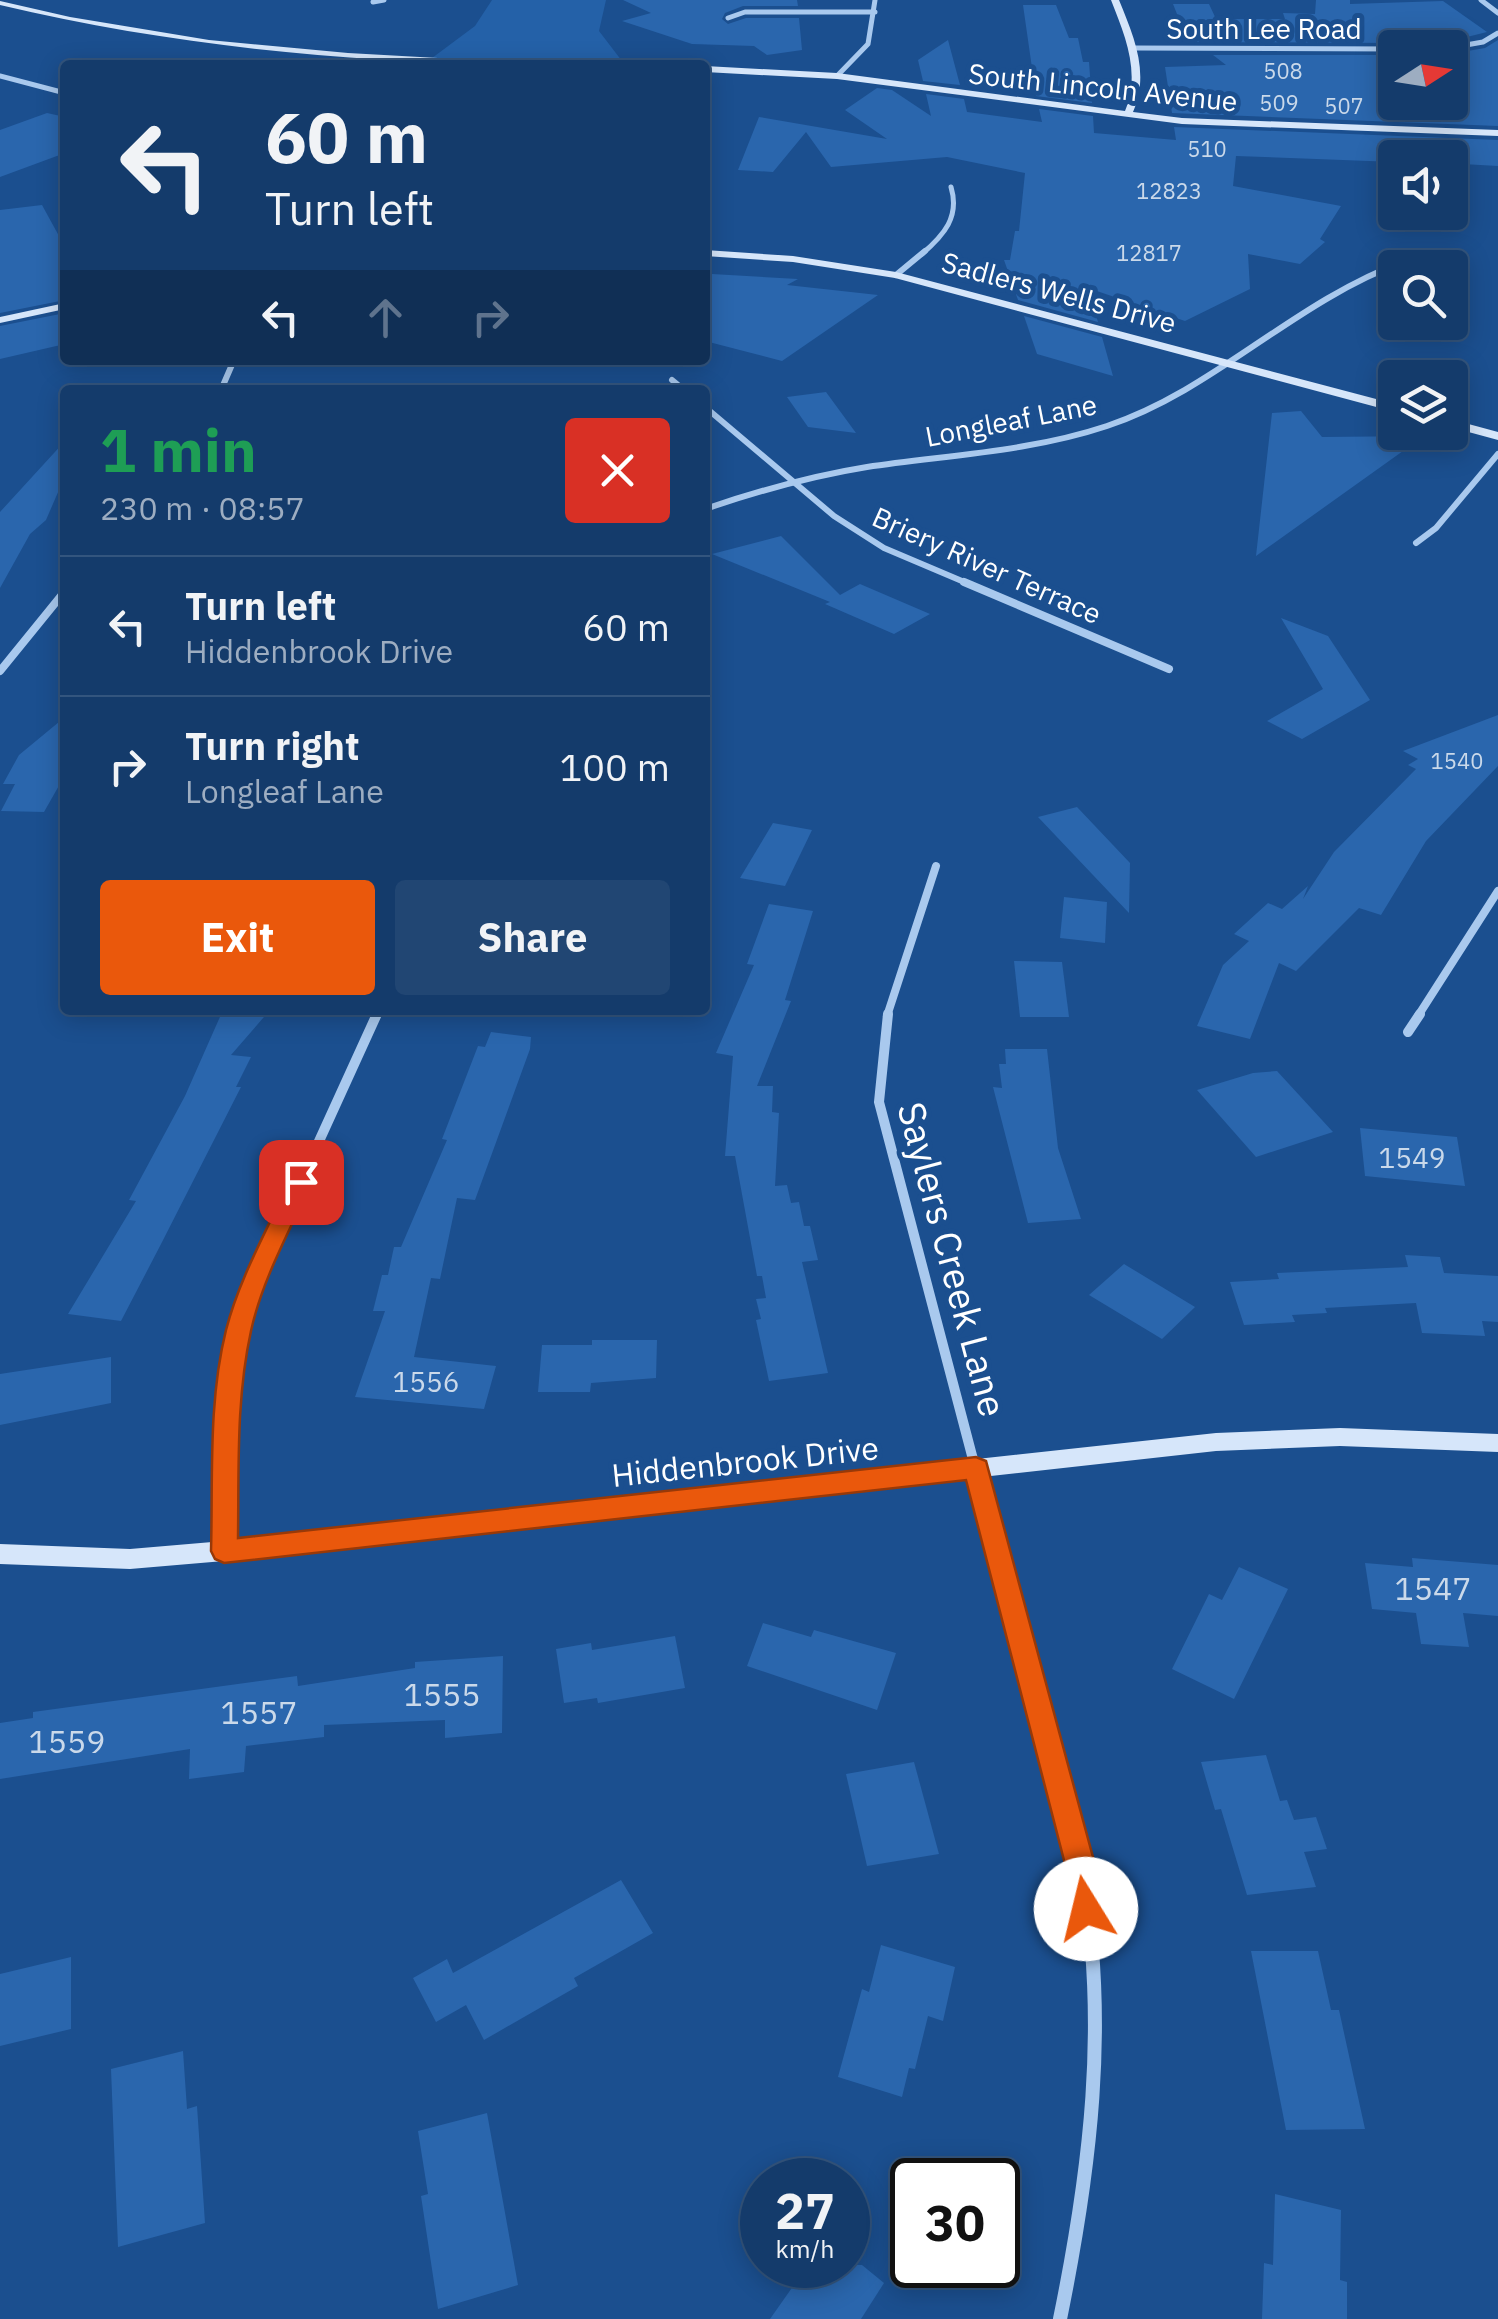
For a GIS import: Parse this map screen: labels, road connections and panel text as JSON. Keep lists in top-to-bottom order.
{
  "streets": {
    "street": [
      "South Lee Road",
      "South Lincoln Avenue",
      "Sadlers Wells Drive",
      "Longleaf Lane",
      "Briery River Terrace",
      "Saylers Creek Lane",
      "Hiddenbrook Drive"
    ]
  },
  "crossings": [
    ["Sadlers Wells Drive", "Longleaf Lane"],
    ["Longleaf Lane", "Briery River Terrace"],
    ["Saylers Creek Lane", "Hiddenbrook Drive"]
  ],
  "house_numbers": [
    "508",
    "509",
    "507",
    "510",
    "12823",
    "12817",
    "1540",
    "1549",
    "1556",
    "1547",
    "1555",
    "1557",
    "1559"
  ],
  "north": "right",
  "page": {
    "turn": ["60 m", "Turn left"],
    "heading": ["1 min", "230 m · 08:57"],
    "list": [
      {
        "name": "Turn left",
        "note": "Hiddenbrook Drive",
        "value": "60 m"
      },
      {
        "name": "Turn right",
        "note": "Longleaf Lane",
        "value": "100 m"
      }
    ],
    "buttons": ["Exit", "Share"],
    "speed": "27 km/h",
    "limit": "30"
  }
}
